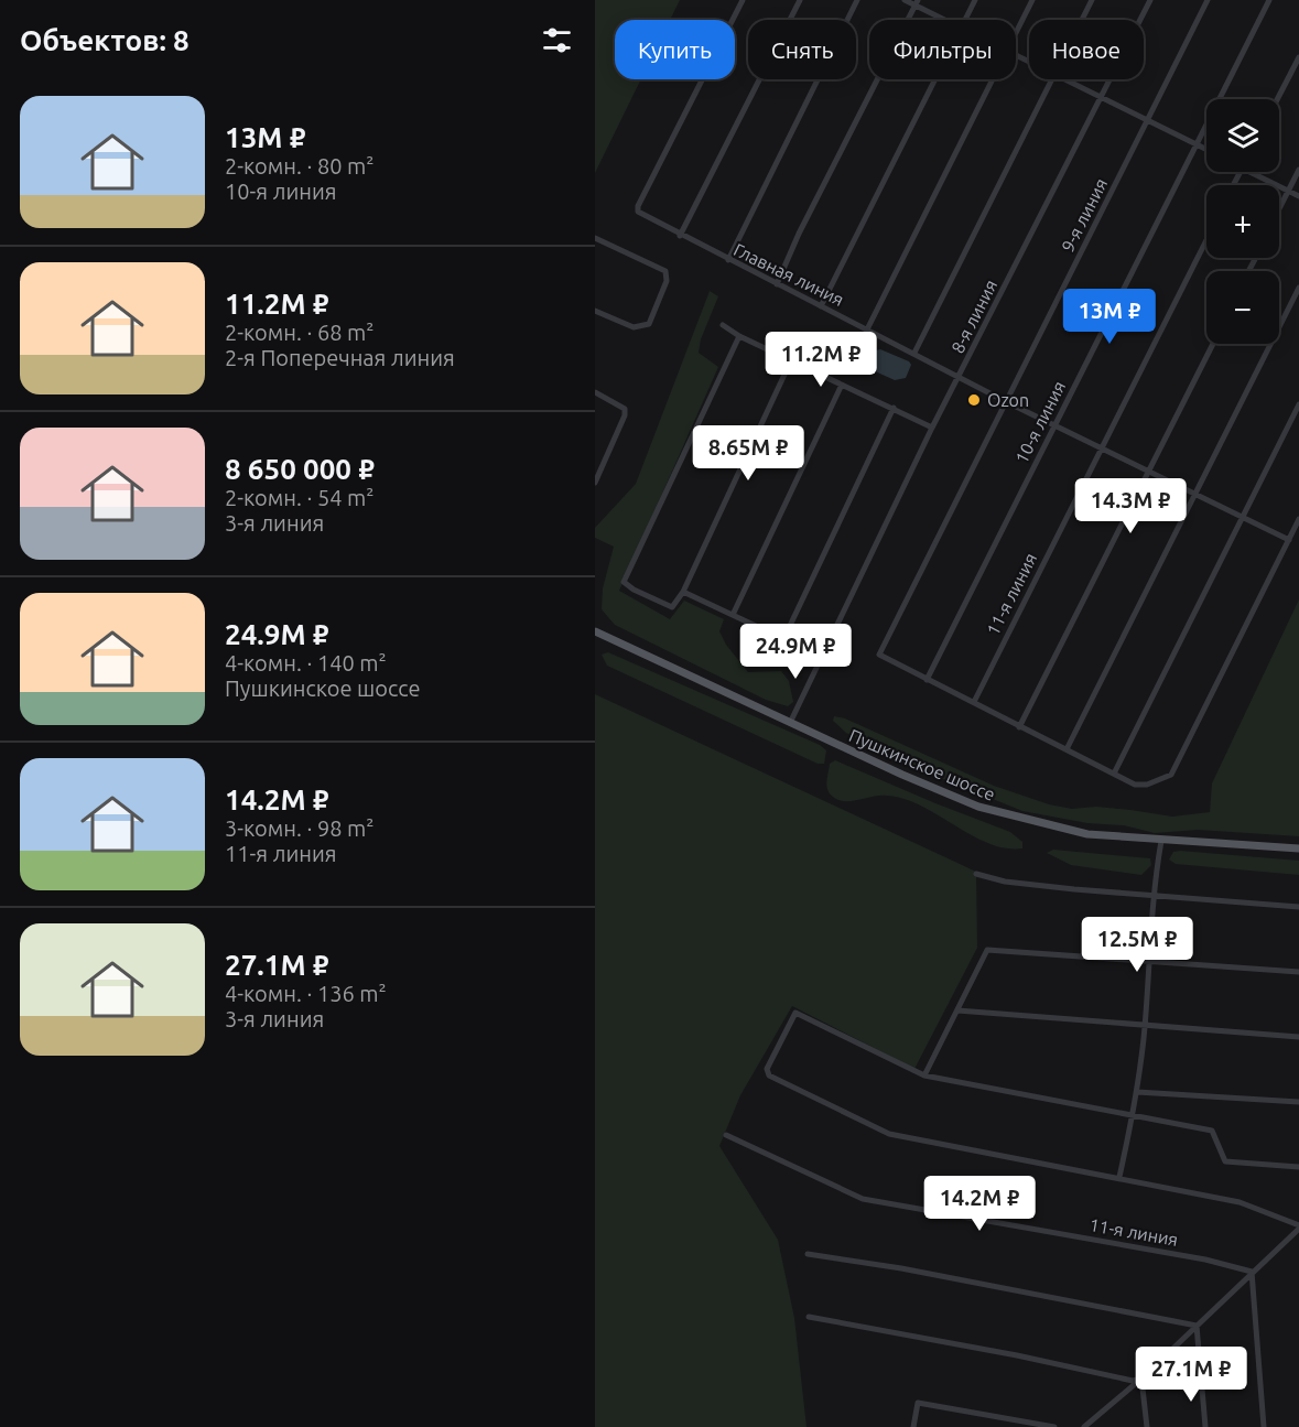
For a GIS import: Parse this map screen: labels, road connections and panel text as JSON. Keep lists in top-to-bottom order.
{
  "streets": {
    "main road": ["Пушкинское шоссе"],
    "street": [
      "9-я линия",
      "Главная линия",
      "8-я линия",
      "10-я линия",
      "11-я линия"
    ]
  },
  "crossings": [
    ["9-я линия", "Главная линия"],
    ["9-я линия", "10-я линия"],
    ["Главная линия", "8-я линия"],
    ["Главная линия", "10-я линия"],
    ["Главная линия", "11-я линия"],
    ["8-я линия", "Пушкинское шоссе"]
  ],
  "places": ["Ozon"],
  "page": {
    "heading": "Объектов: 8",
    "chip": [
      "Купить",
      "Снять",
      "Фильтры",
      "Новое"
    ],
    "list": [
      {
        "name": "13M ₽",
        "note": "2-комн. · 80 m² · 10-я линия"
      },
      {
        "name": "11.2M ₽",
        "note": "2-комн. · 68 m² · 2-я Поперечная линия"
      },
      {
        "name": "8 650 000 ₽",
        "note": "2-комн. · 54 m² · 3-я линия"
      },
      {
        "name": "24.9M ₽",
        "note": "4-комн. · 140 m² · Пушкинское шоссе"
      },
      {
        "name": "14.2M ₽",
        "note": "3-комн. · 98 m² · 11-я линия"
      },
      {
        "name": "27.1M ₽",
        "note": "4-комн. · 136 m² · 3-я линия"
      }
    ],
    "map_buttons": ["+", "−"],
    "price": [
      "13M ₽",
      "11.2M ₽",
      "8.65M ₽",
      "14.3M ₽",
      "24.9M ₽",
      "12.5M ₽",
      "14.2M ₽",
      "27.1M ₽"
    ]
  }
}
